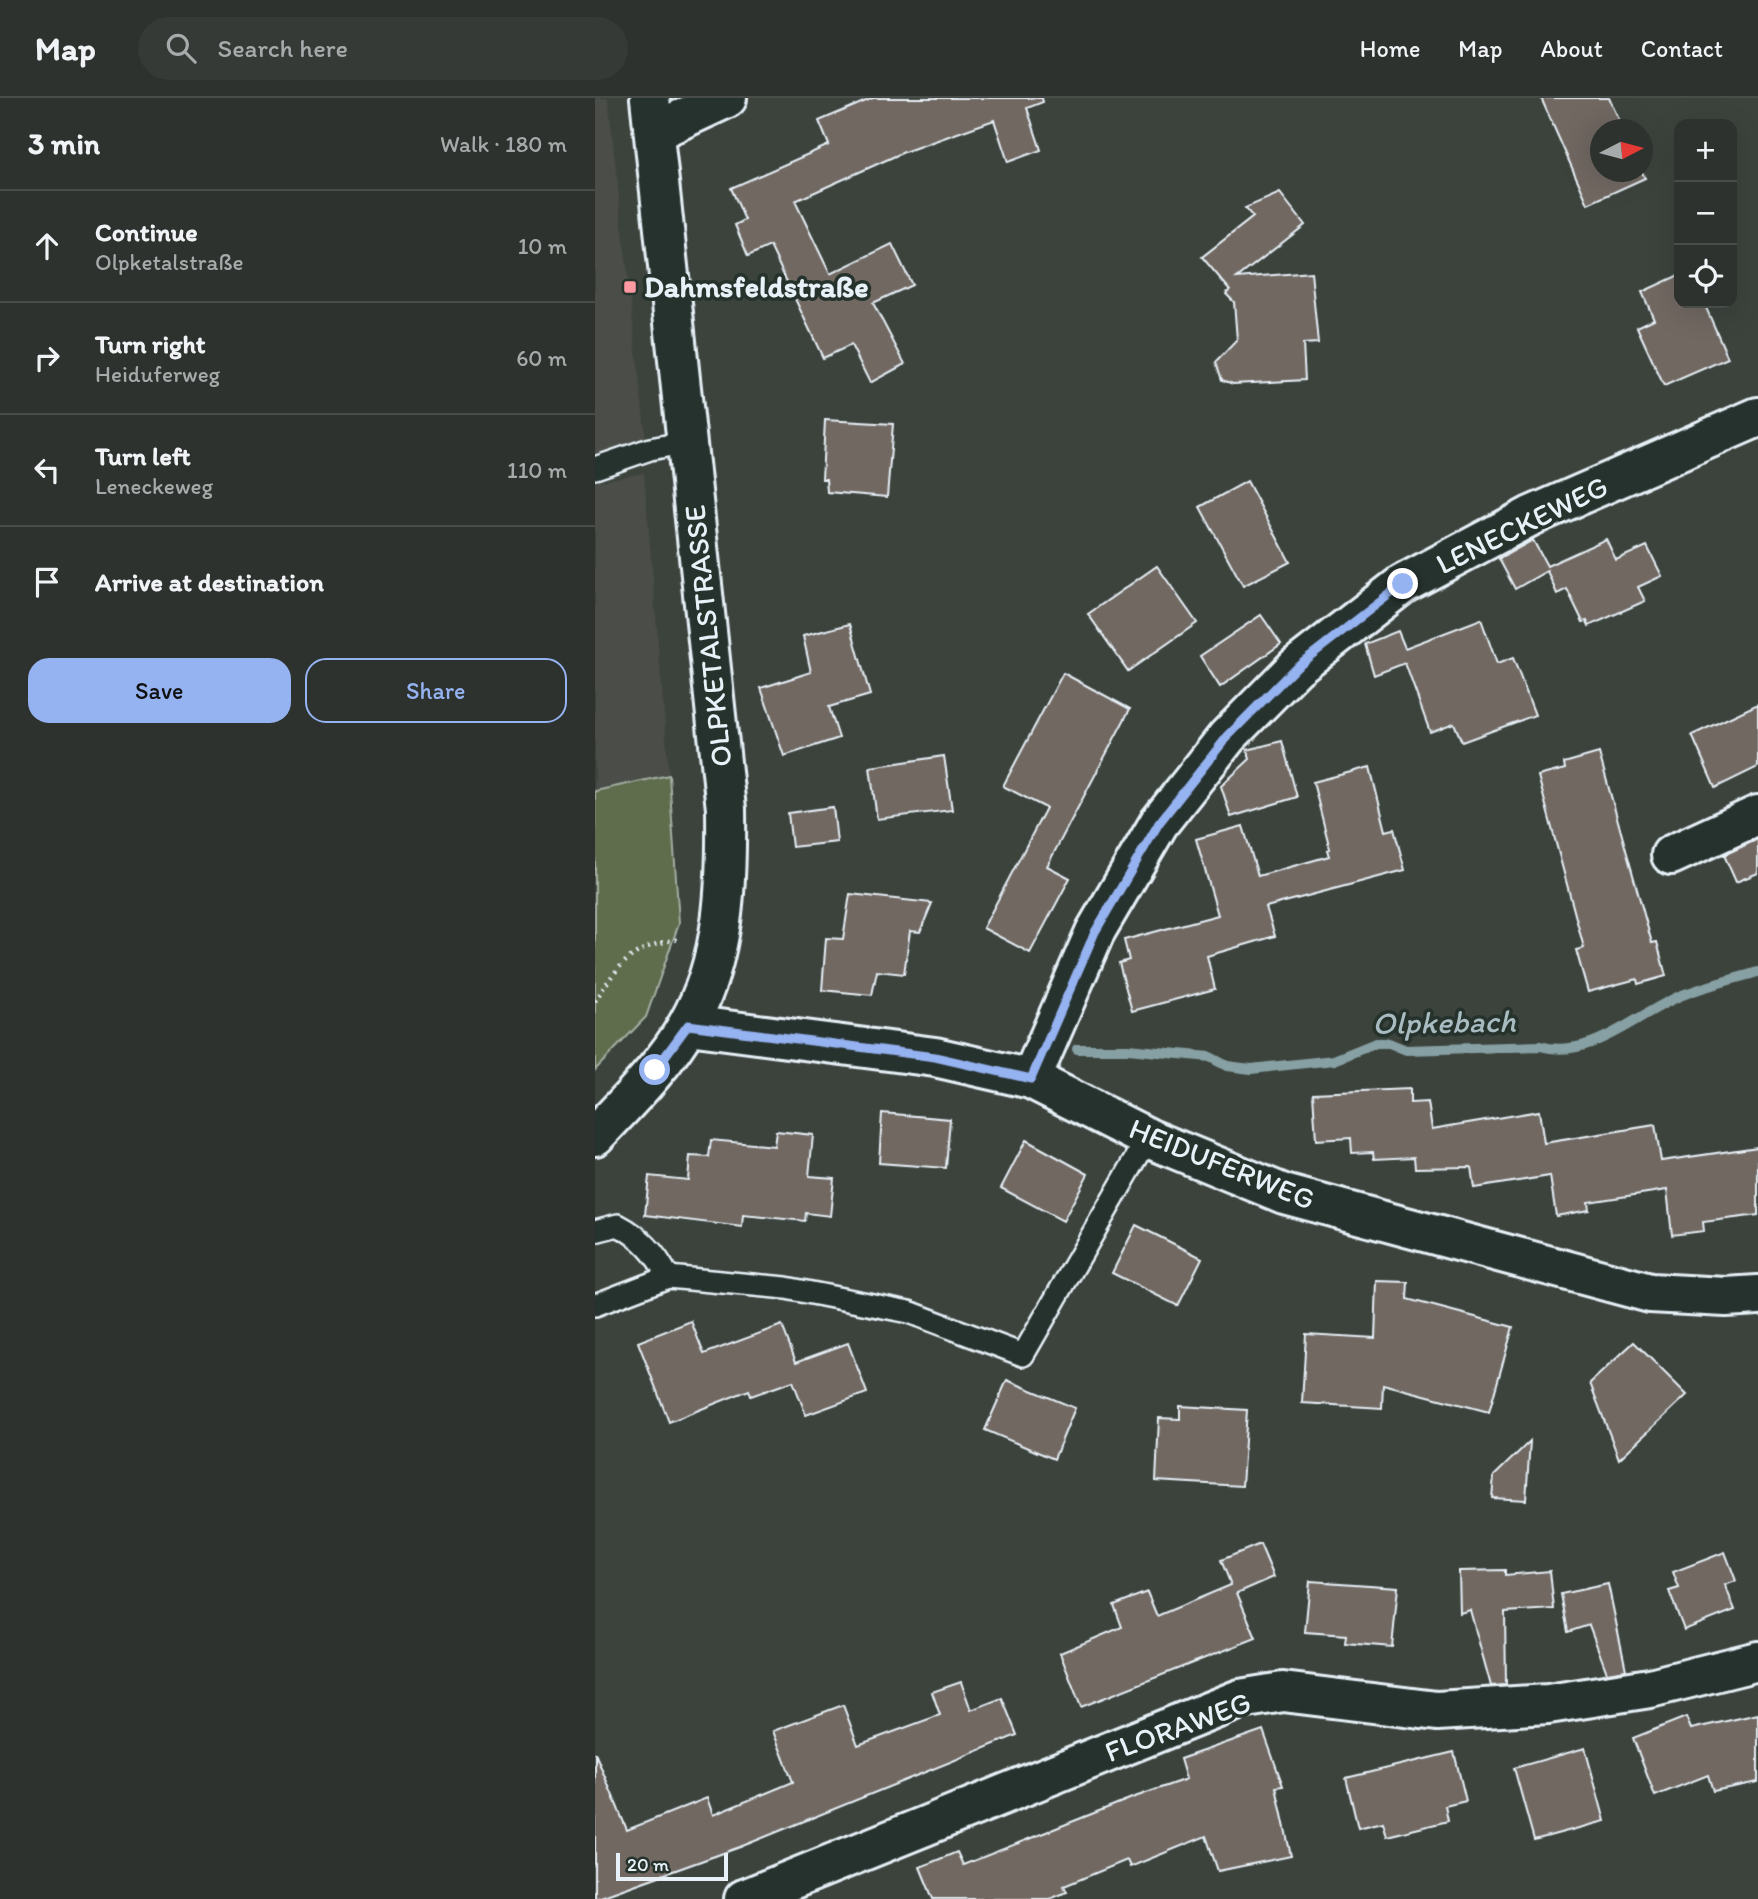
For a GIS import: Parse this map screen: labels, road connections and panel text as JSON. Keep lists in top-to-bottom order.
{
  "streets": {
    "street": [
      "LENECKEWEG",
      "OLPKETALSTRASSE",
      "HEIDUFERWEG",
      "FLORAWEG"
    ]
  },
  "crossings": [
    ["LENECKEWEG", "HEIDUFERWEG"],
    ["OLPKETALSTRASSE", "HEIDUFERWEG"]
  ],
  "water": ["Olpkebach"],
  "places": {
    "transit": ["Dahmsfeldstraße"]
  },
  "scale_bar": "20 m",
  "north": "right",
  "page": {
    "header": "Map",
    "search": "Search here",
    "nav": [
      "Home",
      "Map",
      "About",
      "Contact"
    ],
    "heading": ["3 min", "Walk · 180 m"],
    "map_buttons": ["+", "−"],
    "list": [
      ["Continue", "Olpketalstraße", "10 m"],
      ["Turn right", "Heiduferweg", "60 m"],
      ["Turn left", "Leneckeweg", "110 m"],
      "Arrive at destination"
    ],
    "buttons": ["Save", "Share"],
    "scale": "20 m"
  }
}
